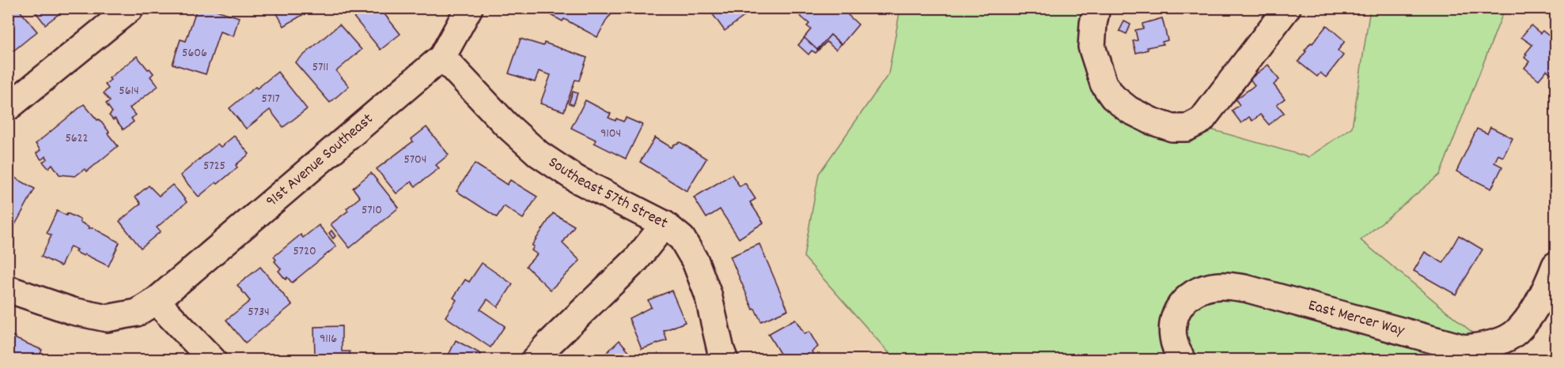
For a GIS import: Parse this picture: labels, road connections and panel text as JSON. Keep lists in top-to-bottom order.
{
  "streets": {
    "street": ["91st Avenue Southeast", "Southeast 57th Street", "East Mercer Way"]
  },
  "crossings": [
    ["91st Avenue Southeast", "Southeast 57th Street"]
  ],
  "house_numbers": [
    "5606",
    "5711",
    "5614",
    "5717",
    "9104",
    "5622",
    "5704",
    "5725",
    "5710",
    "5720",
    "5734",
    "9116"
  ]
}
